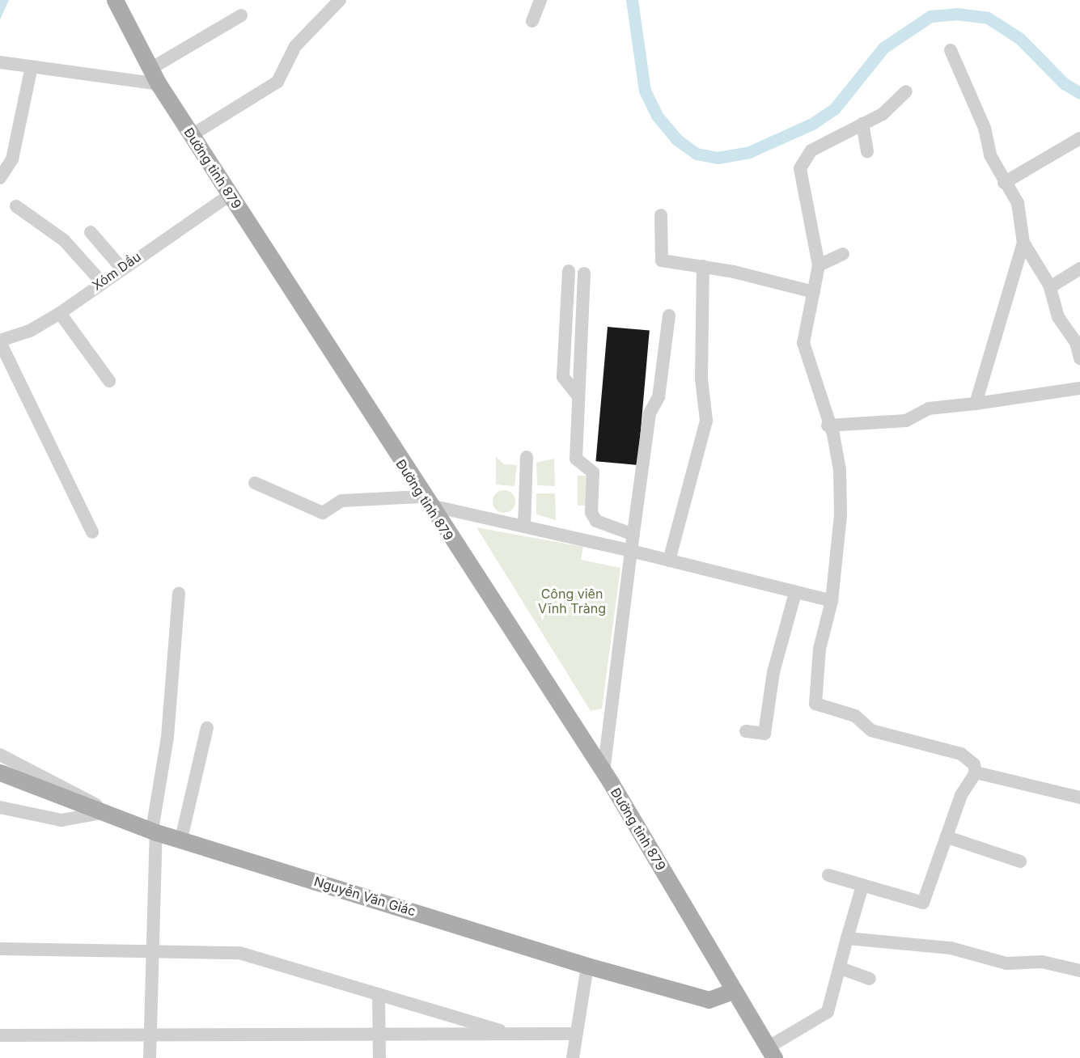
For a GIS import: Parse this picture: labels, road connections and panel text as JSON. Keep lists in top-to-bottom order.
{
  "streets": {
    "main road": ["Đường tỉnh 879", "Nguyễn Văn Giác"],
    "street": ["Xóm Dầu"]
  },
  "crossings": [
    ["Đường tỉnh 879", "Xóm Dầu"],
    ["Đường tỉnh 879", "Nguyễn Văn Giác"]
  ],
  "parks": ["Công viên Vĩnh Tràng"]
}
